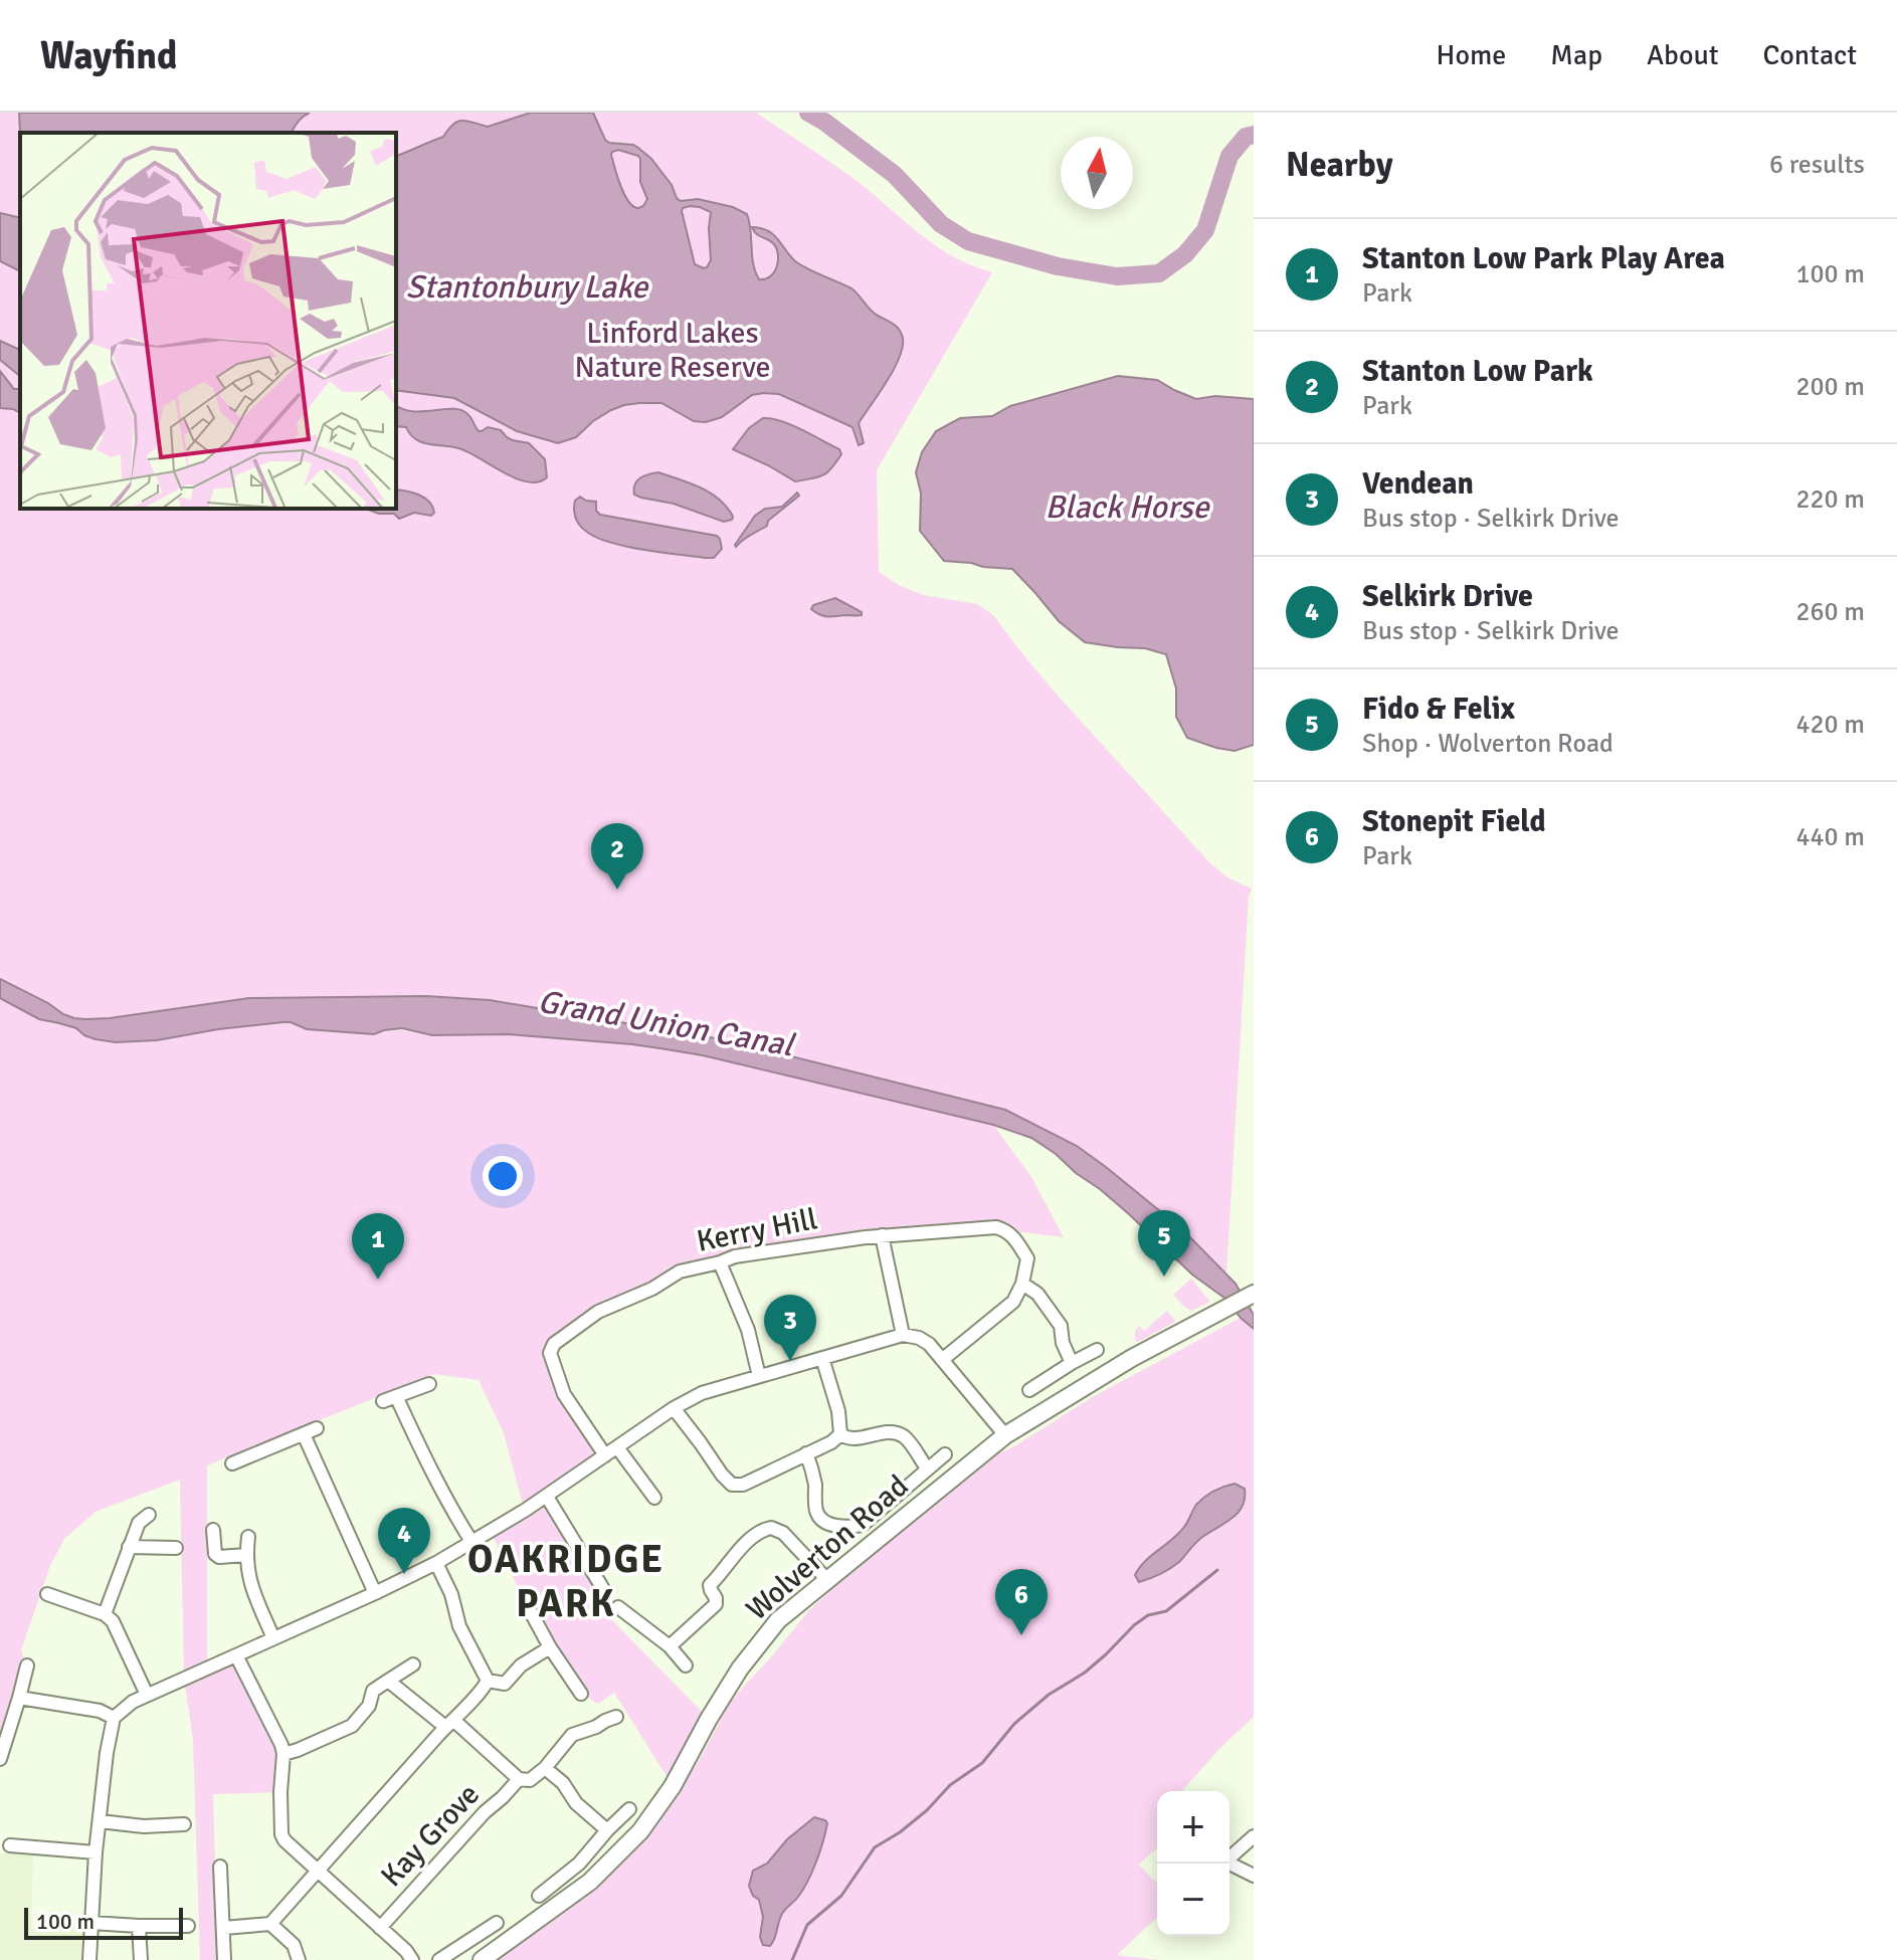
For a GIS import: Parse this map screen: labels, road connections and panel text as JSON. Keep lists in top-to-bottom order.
{
  "streets": {
    "street": ["Kerry Hill", "Wolverton Road", "Kay Grove"]
  },
  "districts": ["OAKRIDGE PARK"],
  "water": ["Stantonbury Lake", "Black Horse", "Grand Union Canal"],
  "parks": ["Linford Lakes Nature Reserve"],
  "scale_bar": "100 m",
  "north": "top",
  "page": {
    "header": "Wayfind",
    "nav": [
      "Home",
      "Map",
      "About",
      "Contact"
    ],
    "heading": ["Nearby", "6 results"],
    "list": [
      {
        "mark": "1",
        "name": "Stanton Low Park Play Area",
        "note": "Park",
        "value": "100 m"
      },
      {
        "mark": "2",
        "name": "Stanton Low Park",
        "note": "Park",
        "value": "200 m"
      },
      {
        "mark": "3",
        "name": "Vendean",
        "note": "Bus stop · Selkirk Drive",
        "value": "220 m"
      },
      {
        "mark": "4",
        "name": "Selkirk Drive",
        "note": "Bus stop · Selkirk Drive",
        "value": "260 m"
      },
      {
        "mark": "5",
        "name": "Fido & Felix",
        "note": "Shop · Wolverton Road",
        "value": "420 m"
      },
      {
        "mark": "6",
        "name": "Stonepit Field",
        "note": "Park",
        "value": "440 m"
      }
    ],
    "pins": [
      "2",
      "5",
      "1",
      "3",
      "4",
      "6"
    ],
    "map_buttons": ["+", "−"],
    "scale": "100 m"
  }
}
